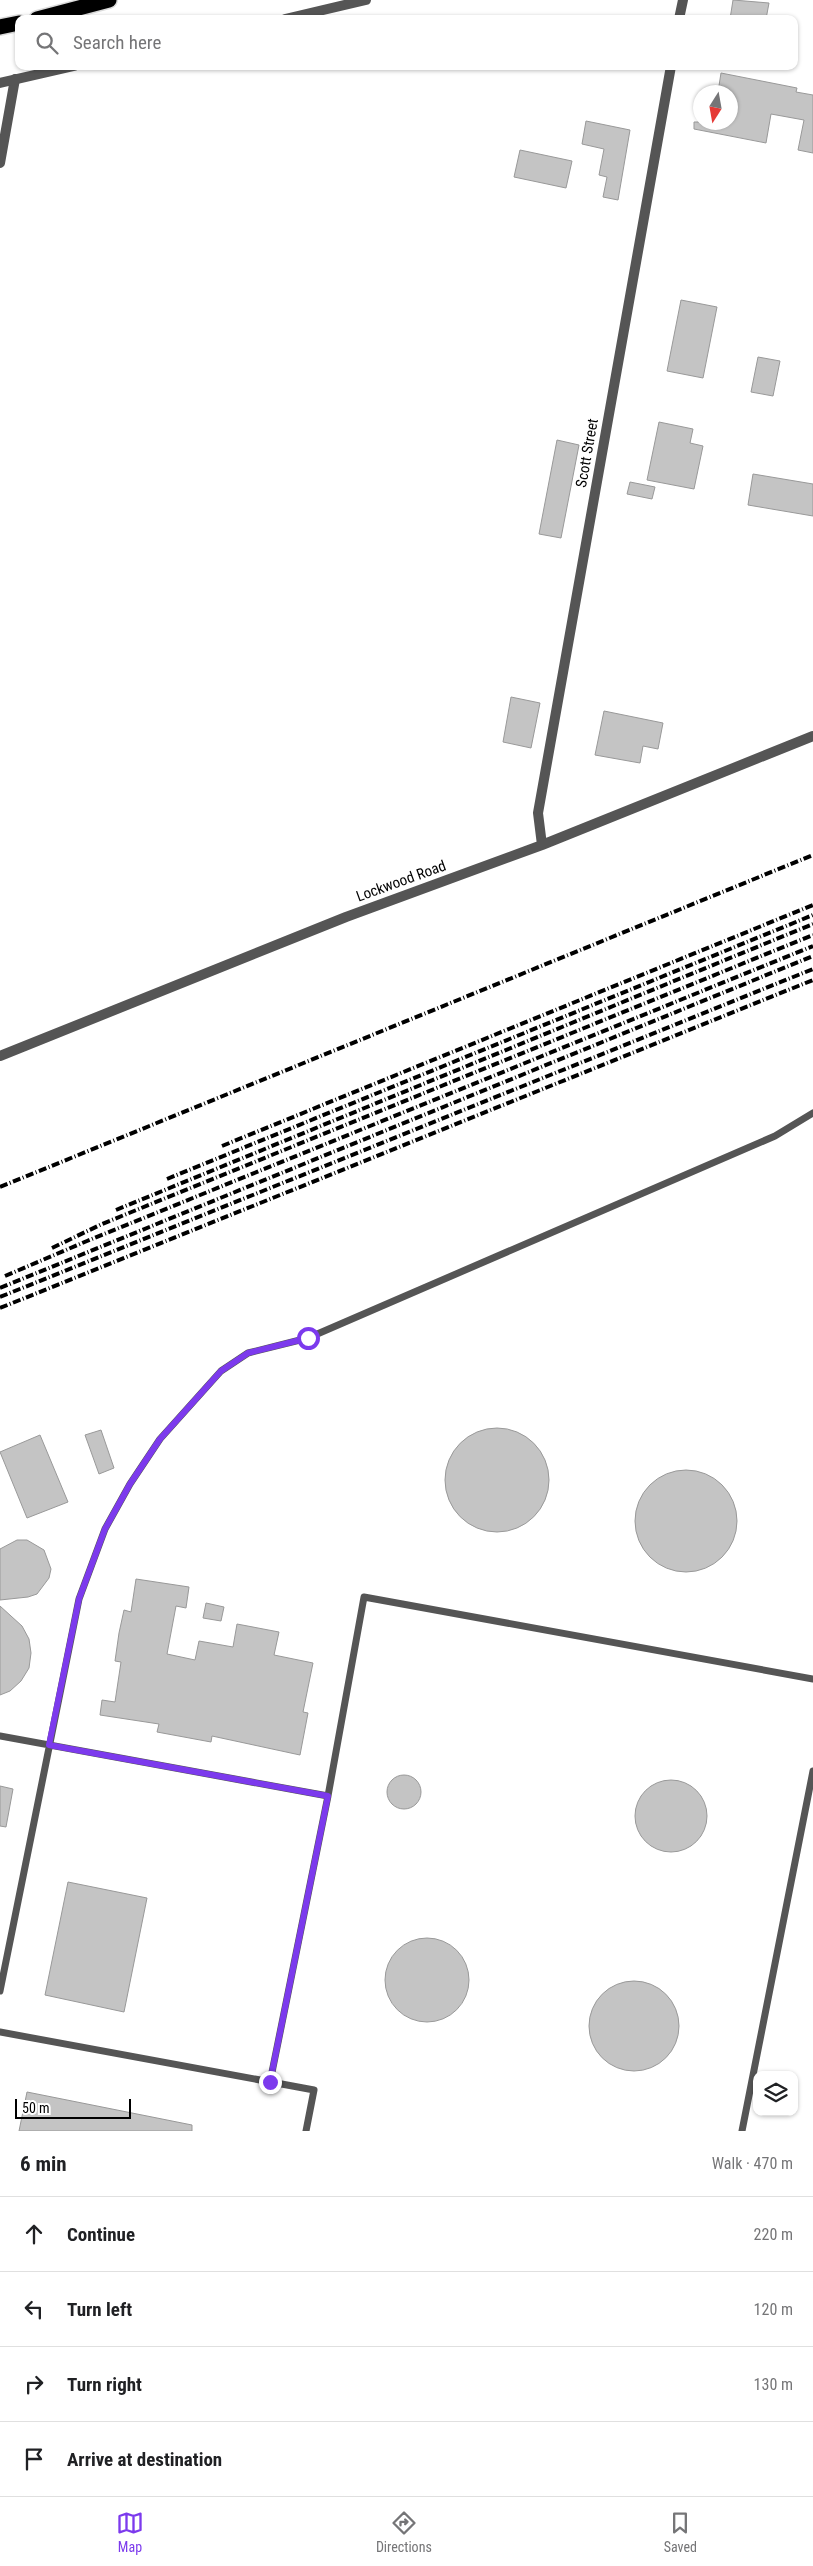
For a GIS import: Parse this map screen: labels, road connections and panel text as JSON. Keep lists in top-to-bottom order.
{
  "streets": {
    "street": ["Scott Street", "Lockwood Road"]
  },
  "crossings": [
    ["Scott Street", "Lockwood Road"]
  ],
  "scale_bar": "50 m",
  "north": "bottom",
  "page": {
    "search": "Search here",
    "scale": "50 m",
    "heading": ["6 min", "Walk · 470 m"],
    "list": [
      ["Continue", "220 m"],
      ["Turn left", "120 m"],
      ["Turn right", "130 m"],
      "Arrive at destination"
    ],
    "nav": ["Map", "Directions", "Saved"]
  }
}
